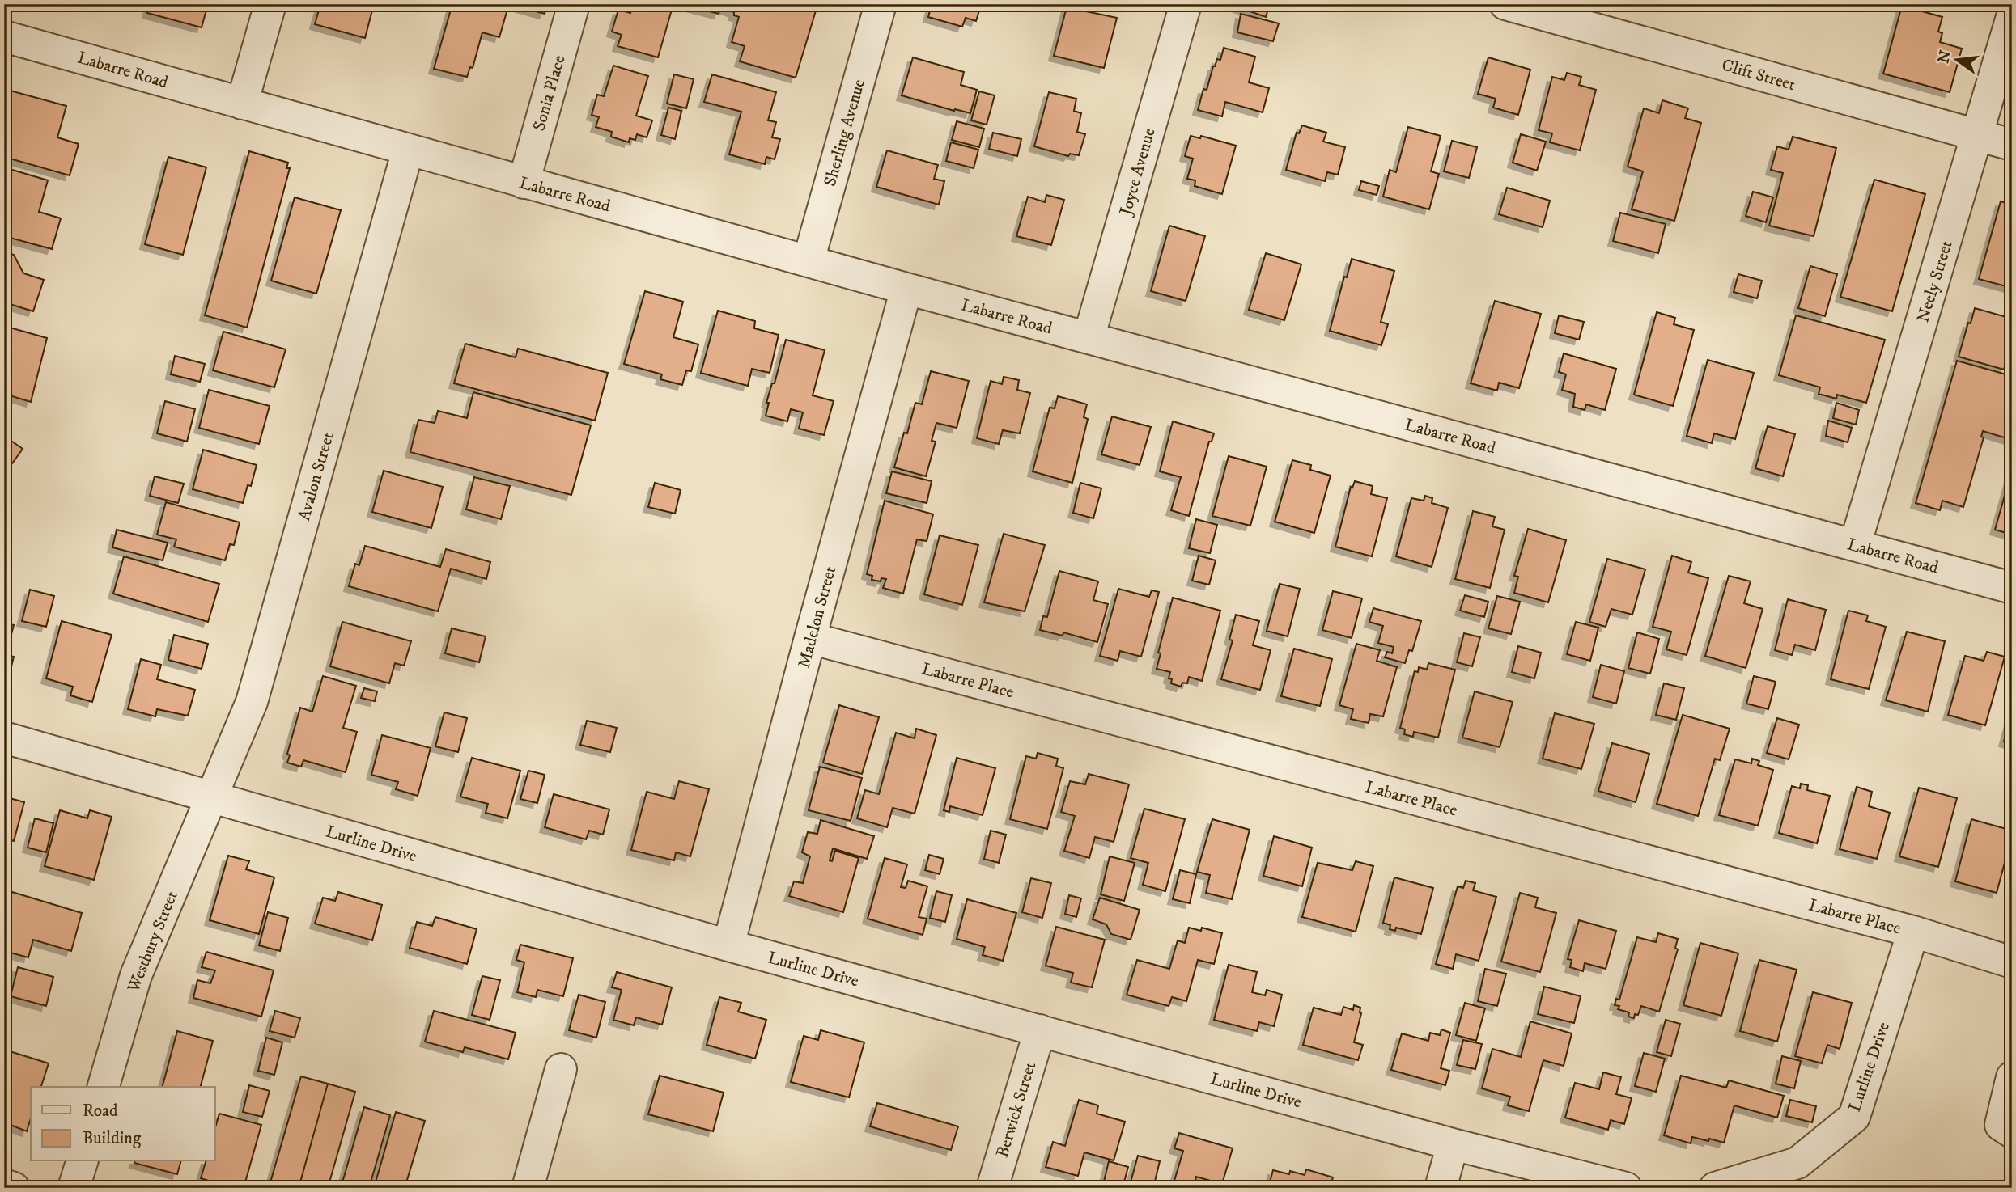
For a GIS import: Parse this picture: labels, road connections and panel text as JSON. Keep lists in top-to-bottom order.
{
  "streets": {
    "street": [
      "Labarre Road",
      "Clift Street",
      "Sonia Place",
      "Sherling Avenue",
      "Joyce Avenue",
      "Neely Street",
      "Avalon Street",
      "Madelon Street",
      "Labarre Place",
      "Lurline Drive",
      "Westbury Street",
      "Berwick Street"
    ]
  },
  "crossings": [
    ["Labarre Road", "Sonia Place"],
    ["Labarre Road", "Sherling Avenue"],
    ["Labarre Road", "Joyce Avenue"],
    ["Labarre Road", "Neely Street"],
    ["Labarre Road", "Avalon Street"],
    ["Labarre Road", "Madelon Street"],
    ["Clift Street", "Neely Street"],
    ["Avalon Street", "Lurline Drive"],
    ["Avalon Street", "Westbury Street"],
    ["Madelon Street", "Labarre Place"],
    ["Madelon Street", "Lurline Drive"],
    ["Labarre Place", "Lurline Drive"],
    ["Lurline Drive", "Westbury Street"],
    ["Lurline Drive", "Berwick Street"]
  ],
  "legend": ["Road", "Building"],
  "north": "left"
}
